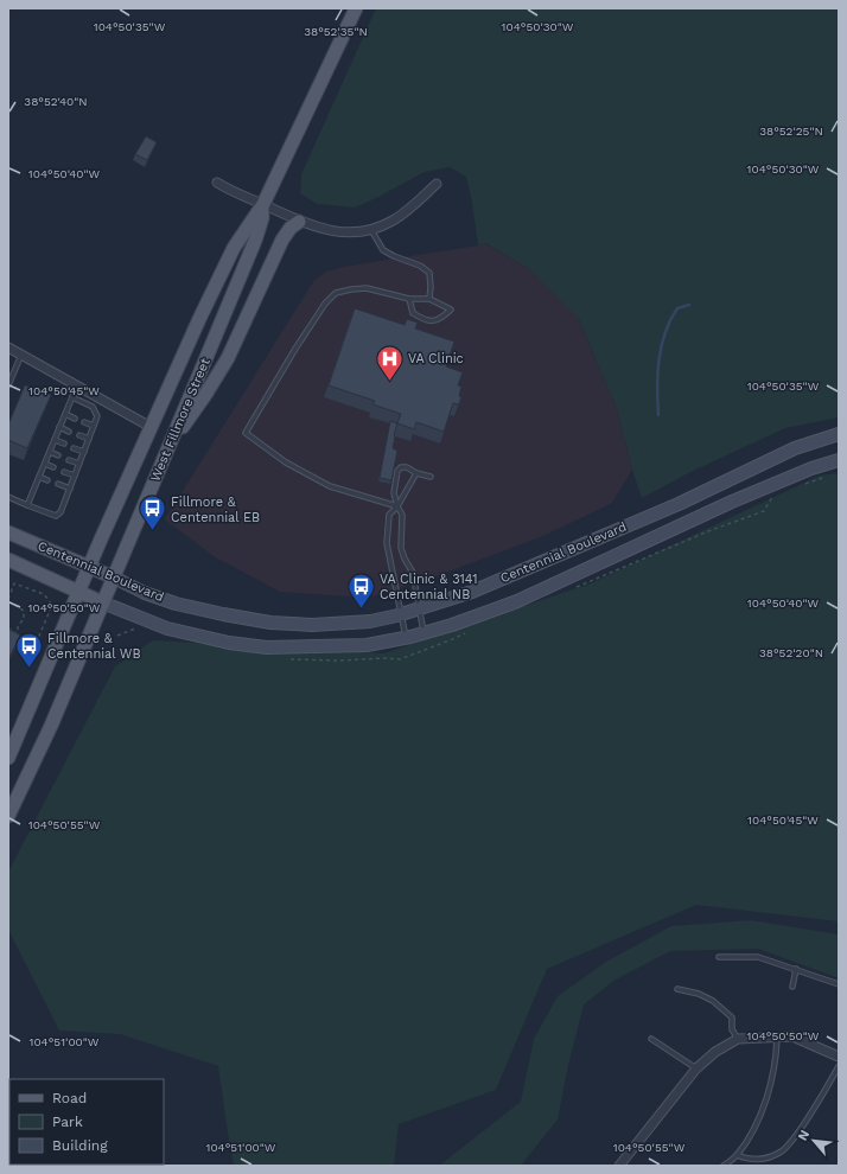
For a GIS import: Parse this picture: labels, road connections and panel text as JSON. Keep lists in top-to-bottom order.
{
  "streets": {
    "main road": ["West Fillmore Street", "Centennial Boulevard"]
  },
  "crossings": [
    ["West Fillmore Street", "Centennial Boulevard"]
  ],
  "places": {
    "hospital": ["VA Clinic"],
    "bus stop": ["Fillmore & Centennial EB", "VA Clinic & 3141 Centennial NB", "Fillmore & Centennial WB"]
  },
  "legend": ["Road", "Park", "Building"],
  "north": "top left",
  "coordinates": [
    "104°50'35\"W",
    "104°50'30\"W",
    "38°52'35\"N",
    "38°52'40\"N",
    "38°52'25\"N",
    "104°50'40\"W",
    "104°50'45\"W",
    "104°50'50\"W",
    "38°52'20\"N",
    "104°50'55\"W",
    "104°51'00\"W"
  ]
}
